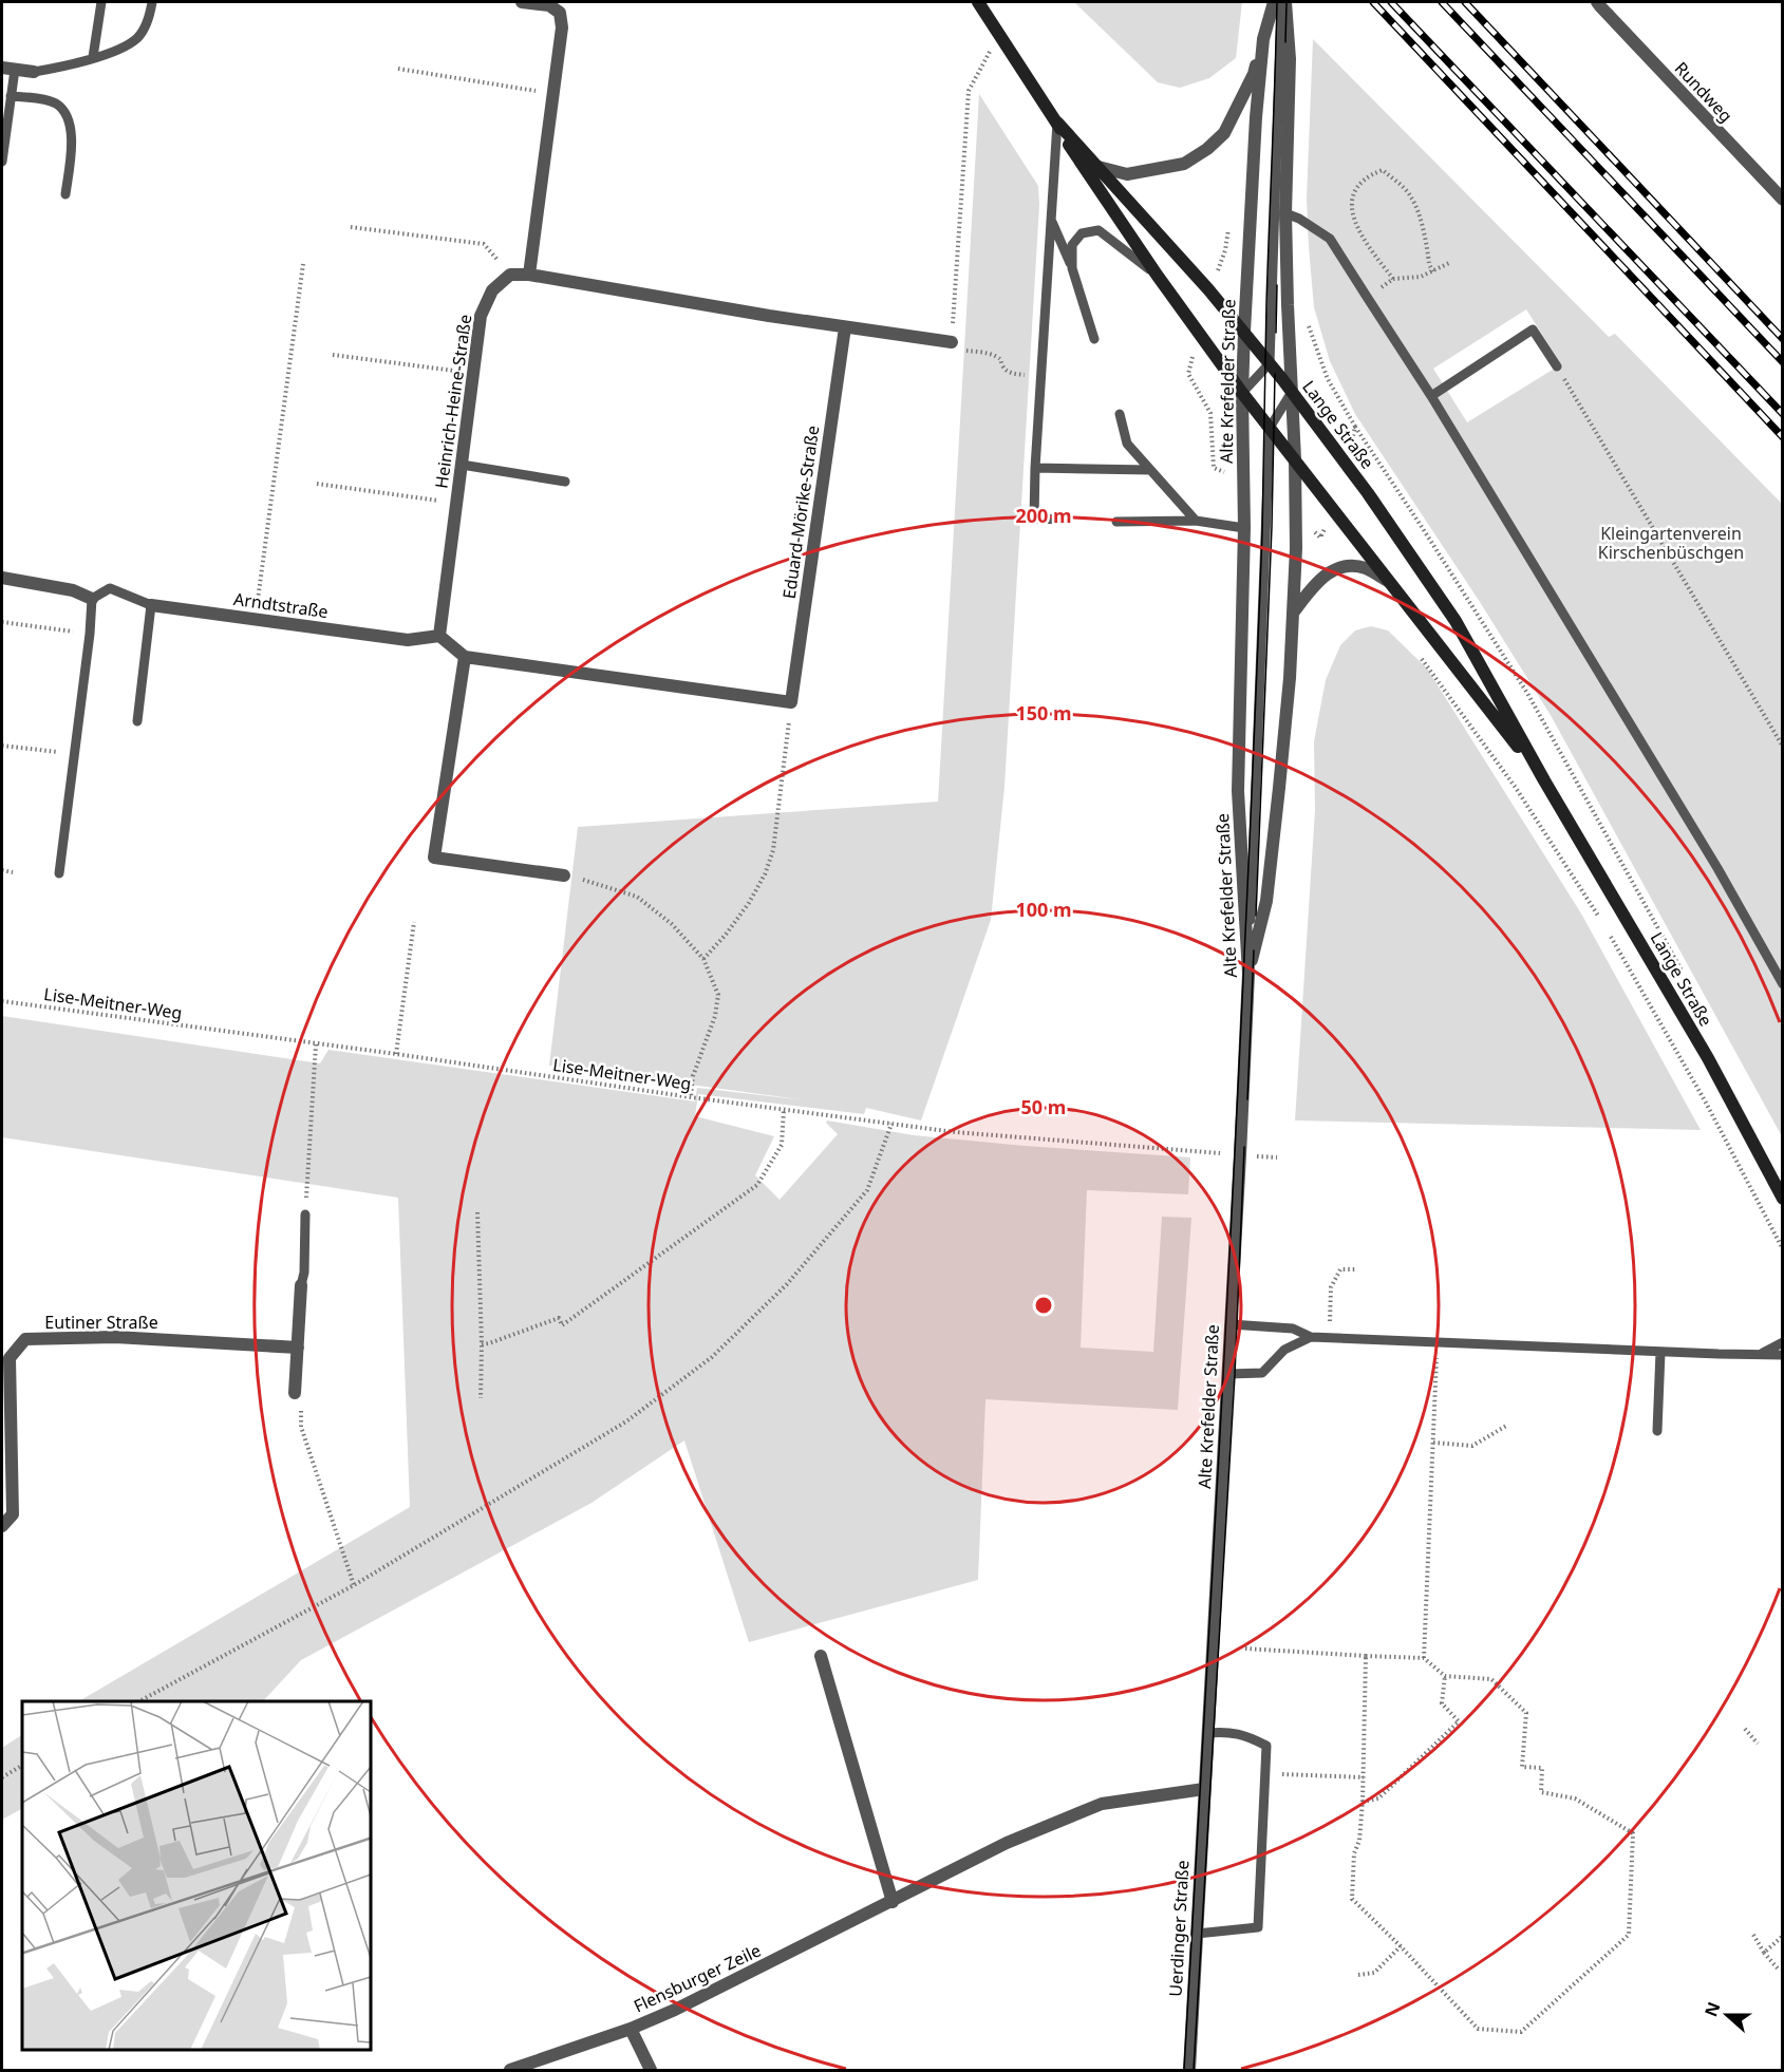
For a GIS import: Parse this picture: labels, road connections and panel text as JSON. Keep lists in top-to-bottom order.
{
  "streets": {
    "main road": ["Lange Straße"],
    "street": [
      "Rundweg",
      "Alte Krefelder Straße",
      "Heinrich-Heine-Straße",
      "Eduard-Mörike-Straße",
      "Arndtstraße",
      "Eutiner Straße",
      "Uerdinger Straße",
      "Flensburger Zeile"
    ],
    "path": ["Lise-Meitner-Weg"]
  },
  "crossings": [
    ["Alte Krefelder Straße", "Lange Straße"],
    ["Alte Krefelder Straße", "Lise-Meitner-Weg"],
    ["Alte Krefelder Straße", "Uerdinger Straße"],
    ["Alte Krefelder Straße", "Flensburger Zeile"],
    ["Heinrich-Heine-Straße", "Arndtstraße"],
    ["Uerdinger Straße", "Flensburger Zeile"]
  ],
  "parks": ["Kleingartenverein Kirschenbüschgen"],
  "north": "left",
  "rings": [
    "200 m",
    "150 m",
    "100 m",
    "50 m"
  ]
}
